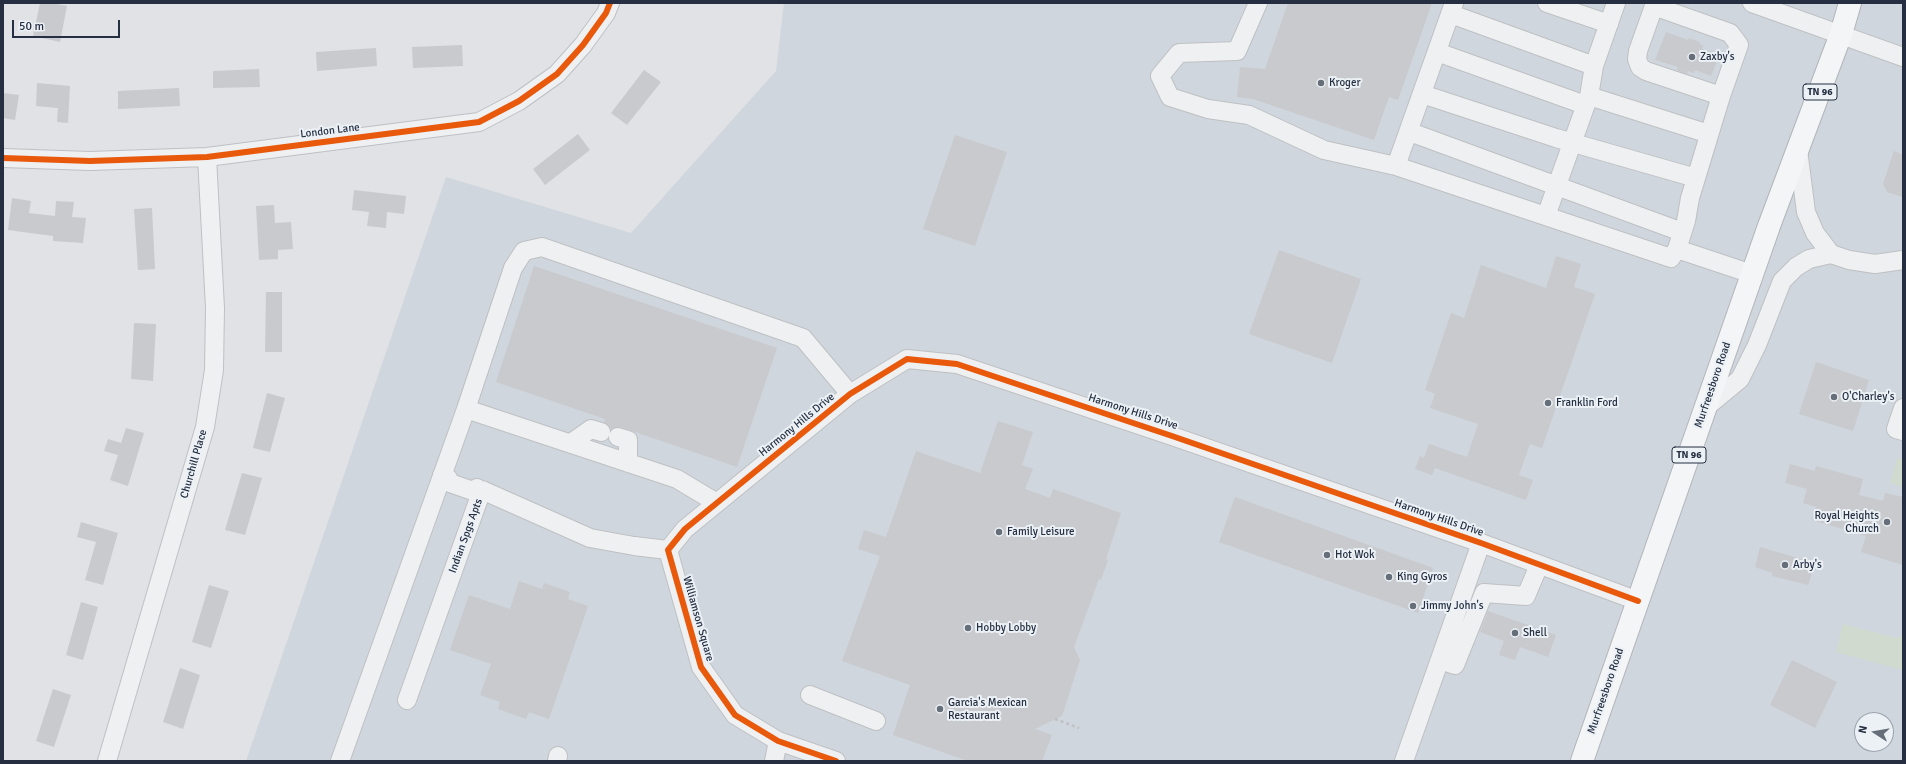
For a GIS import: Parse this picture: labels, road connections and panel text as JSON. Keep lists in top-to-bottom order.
{
  "streets": {
    "highway": ["TN 96", "Murfreesboro Road"],
    "street": [
      "London Lane",
      "Harmony Hills Drive",
      "Churchill Place",
      "Indian Spgs Apts",
      "Williamson Square"
    ]
  },
  "crossings": [
    ["London Lane", "Churchill Place"],
    ["Murfreesboro Road", "Harmony Hills Drive"],
    ["Harmony Hills Drive", "Indian Spgs Apts"],
    ["Harmony Hills Drive", "Williamson Square"],
    ["Indian Spgs Apts", "Williamson Square"]
  ],
  "places": [
    "Zaxby's",
    "Kroger",
    "O'Charley's",
    "Franklin Ford",
    "Royal Heights Church",
    "Family Leisure",
    "Hot Wok",
    "Arby's",
    "King Gyros",
    "Jimmy John's",
    "Hobby Lobby",
    "Shell",
    "Garcia's Mexican Restaurant"
  ],
  "scale_bar": "50 m",
  "north": "left"
}
